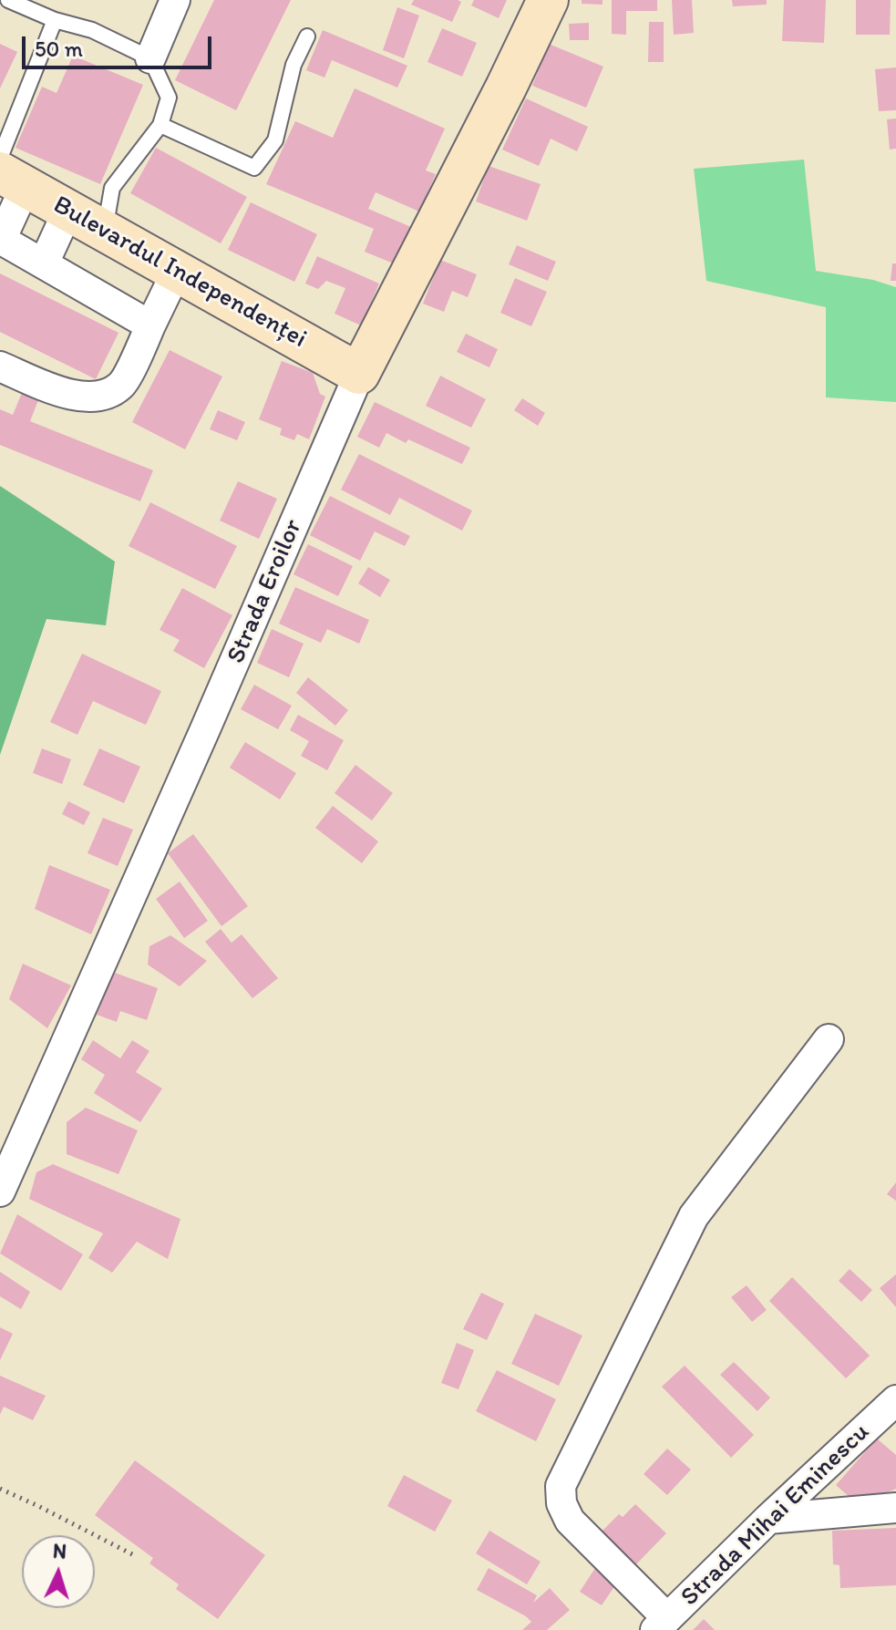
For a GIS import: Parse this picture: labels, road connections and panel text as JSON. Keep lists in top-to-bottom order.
{
  "streets": {
    "street": ["Bulevardul Independenței", "Strada Eroilor", "Strada Mihai Eminescu"]
  },
  "crossings": [
    ["Bulevardul Independenței", "Strada Eroilor"]
  ],
  "scale_bar": "50 m",
  "north": "top"
}
